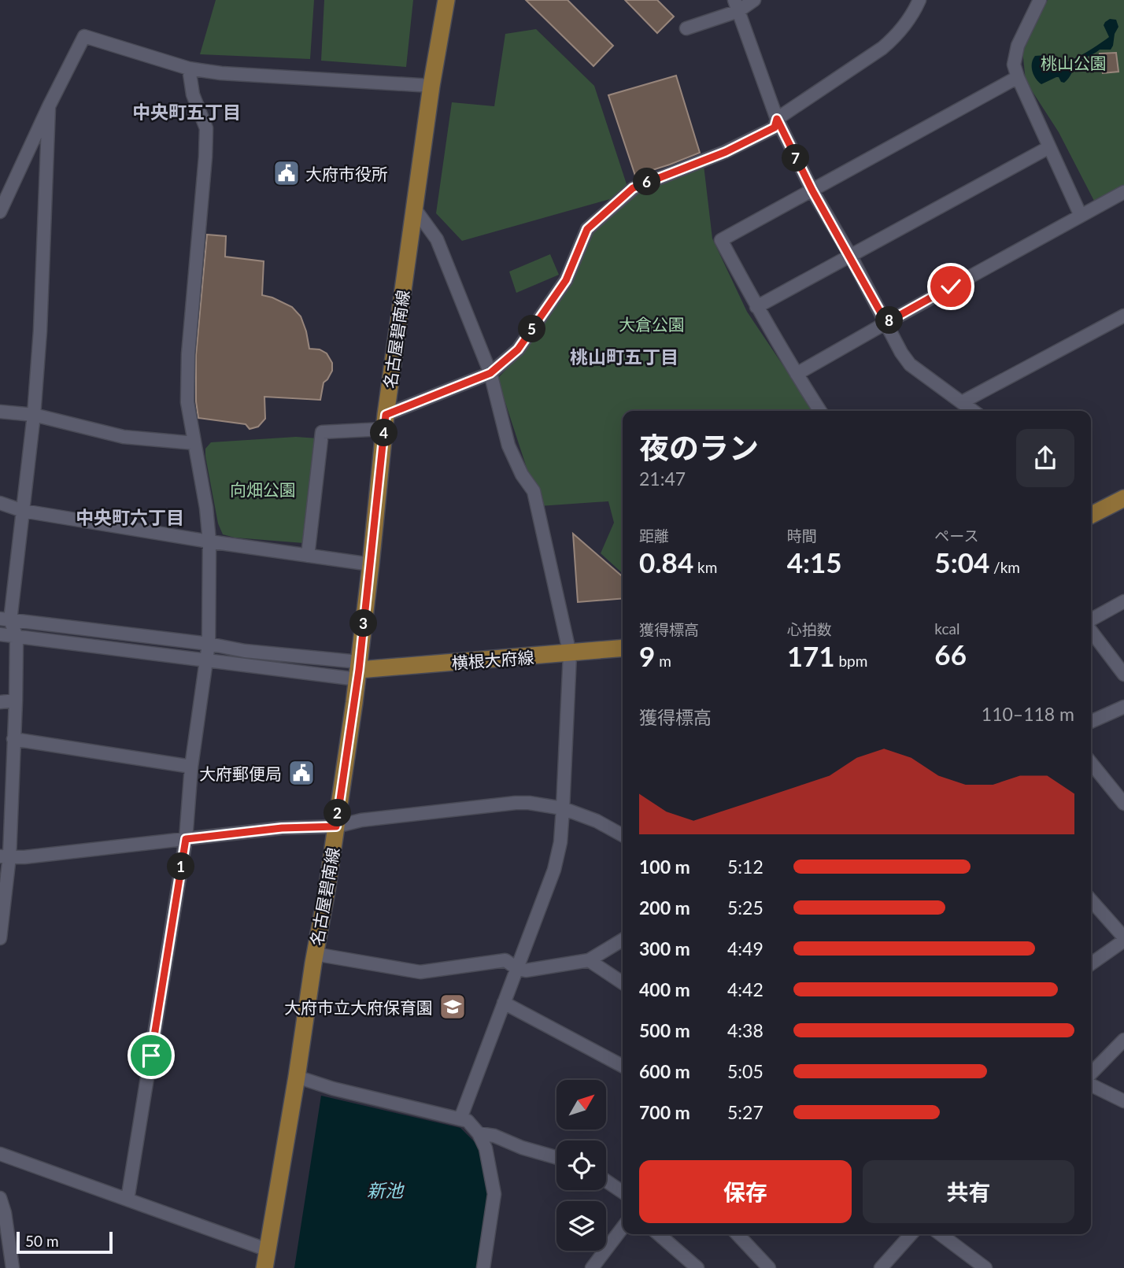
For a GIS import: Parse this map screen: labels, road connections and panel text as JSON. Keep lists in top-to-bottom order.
{
  "streets": {
    "main road": ["名古屋碧南線", "横根大府線"]
  },
  "crossings": [
    ["名古屋碧南線", "横根大府線"]
  ],
  "districts": ["中央町五丁目", "桃山町五丁目", "中央町六丁目"],
  "water": ["新池"],
  "parks": ["桃山公園", "大倉公園", "向畑公園"],
  "places": {
    "public building": ["大府市役所", "大府郵便局"],
    "school or university": ["大府市立大府保育園"]
  },
  "scale_bar": "50 m",
  "north": "top right",
  "page": {
    "pins": [
      "7",
      "6",
      "8",
      "5",
      "4",
      "3",
      "2",
      "1"
    ],
    "heading": ["夜のラン", "21:47"],
    "stats": [
      ["距離", "0.84 km"],
      ["時間", "4:15"],
      ["ペース", "5:04 /km"],
      ["獲得標高", "9 m"],
      ["心拍数", "171 bpm"],
      ["kcal", "66"]
    ],
    "chart": ["獲得標高", "110–118 m"],
    "list": [
      {
        "name": "100 m",
        "note": "5:12"
      },
      {
        "name": "200 m",
        "note": "5:25"
      },
      {
        "name": "300 m",
        "note": "4:49"
      },
      {
        "name": "400 m",
        "note": "4:42"
      },
      {
        "name": "500 m",
        "note": "4:38"
      },
      {
        "name": "600 m",
        "note": "5:05"
      },
      {
        "name": "700 m",
        "note": "5:27"
      }
    ],
    "buttons": ["保存", "共有"],
    "scale": "50 m"
  }
}
